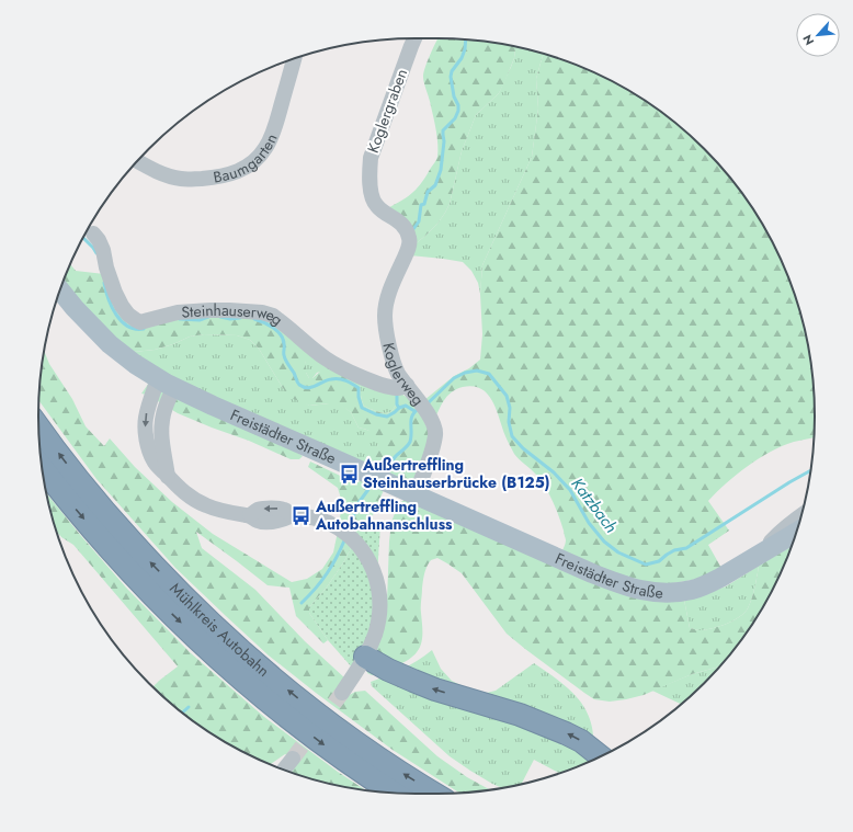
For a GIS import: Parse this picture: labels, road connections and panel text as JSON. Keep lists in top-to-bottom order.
{
  "streets": {
    "highway": ["Mühlkreis Autobahn"],
    "main road": ["Freistädter Straße"],
    "street": [
      "Koglergraben",
      "Baumgarten",
      "Steinhauserweg",
      "Koglerweg"
    ]
  },
  "crossings": [
    ["Koglergraben", "Koglerweg"],
    ["Steinhauserweg", "Koglerweg"],
    ["Koglerweg", "Freistädter Straße"]
  ],
  "water": ["Katzbach"],
  "places": {
    "bus stop": ["Außertreffling Steinhauserbrücke (B125)", "Außertreffling Autobahnanschluss"]
  },
  "north": "bottom left"
}
